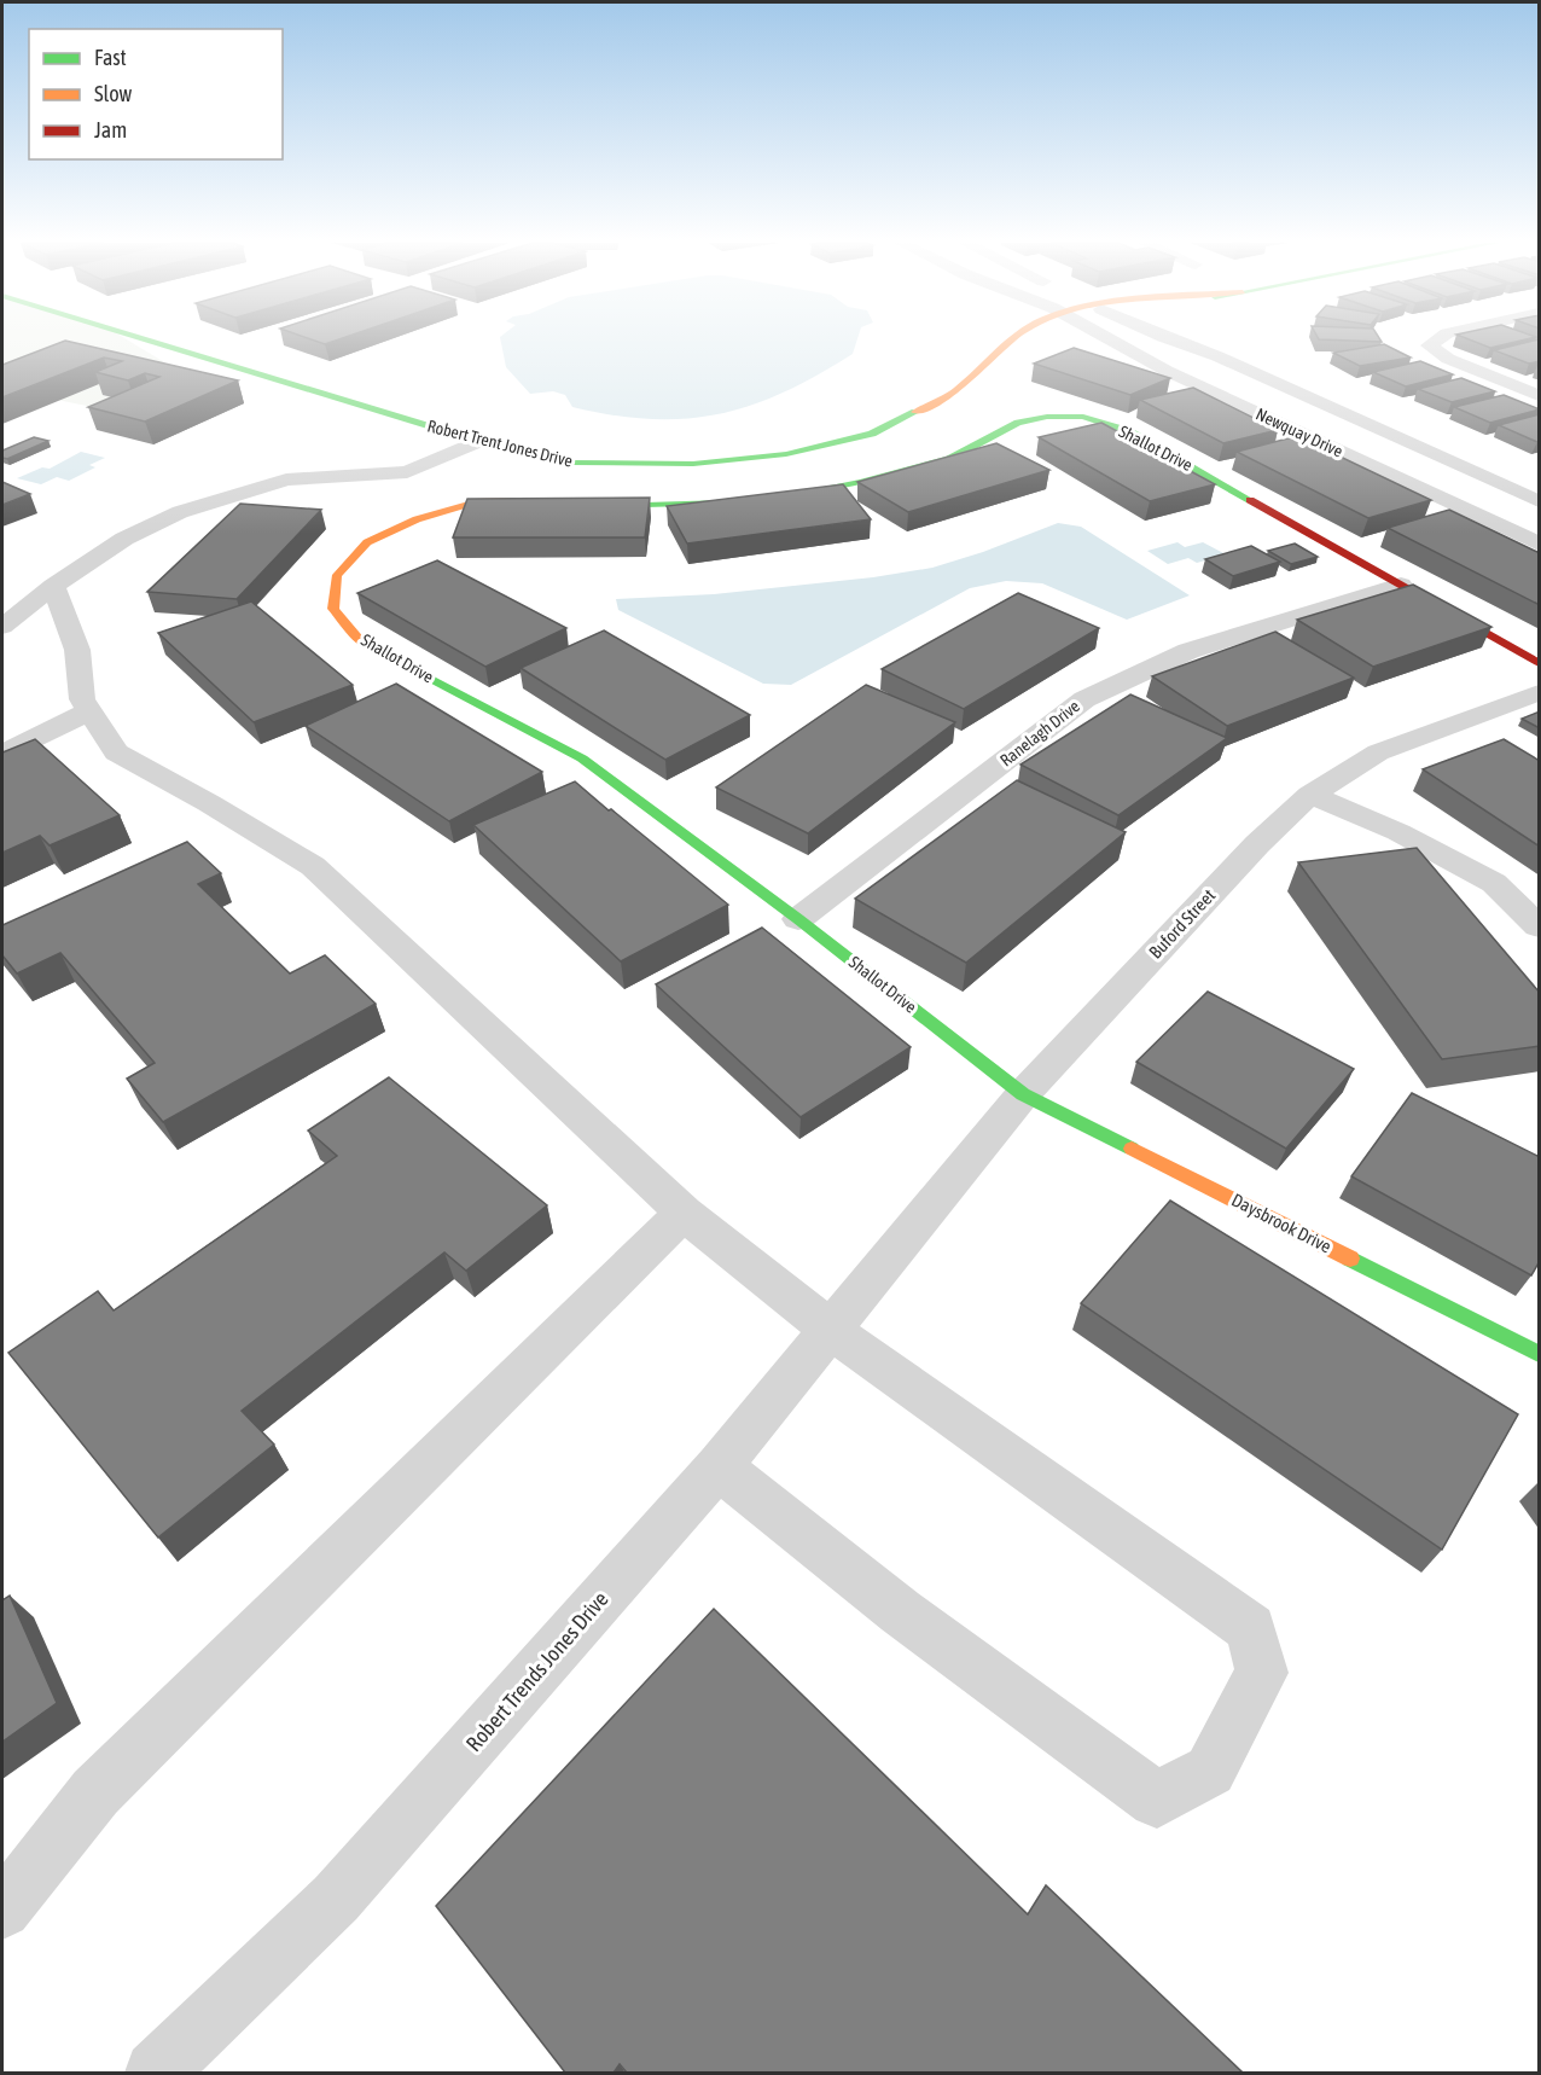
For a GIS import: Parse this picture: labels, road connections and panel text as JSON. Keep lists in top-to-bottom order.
{
  "streets": {
    "street": [
      "Newquay Drive",
      "Robert Trent Jones Drive",
      "Shallot Drive",
      "Ranelagh Drive",
      "Buford Street",
      "Daysbrook Drive",
      "Robert Trends Jones Drive"
    ]
  },
  "crossings": [
    ["Shallot Drive", "Ranelagh Drive"],
    ["Shallot Drive", "Buford Street"],
    ["Shallot Drive", "Daysbrook Drive"],
    ["Buford Street", "Daysbrook Drive"],
    ["Buford Street", "Robert Trends Jones Drive"]
  ],
  "legend": ["Fast", "Slow", "Jam"]
}
